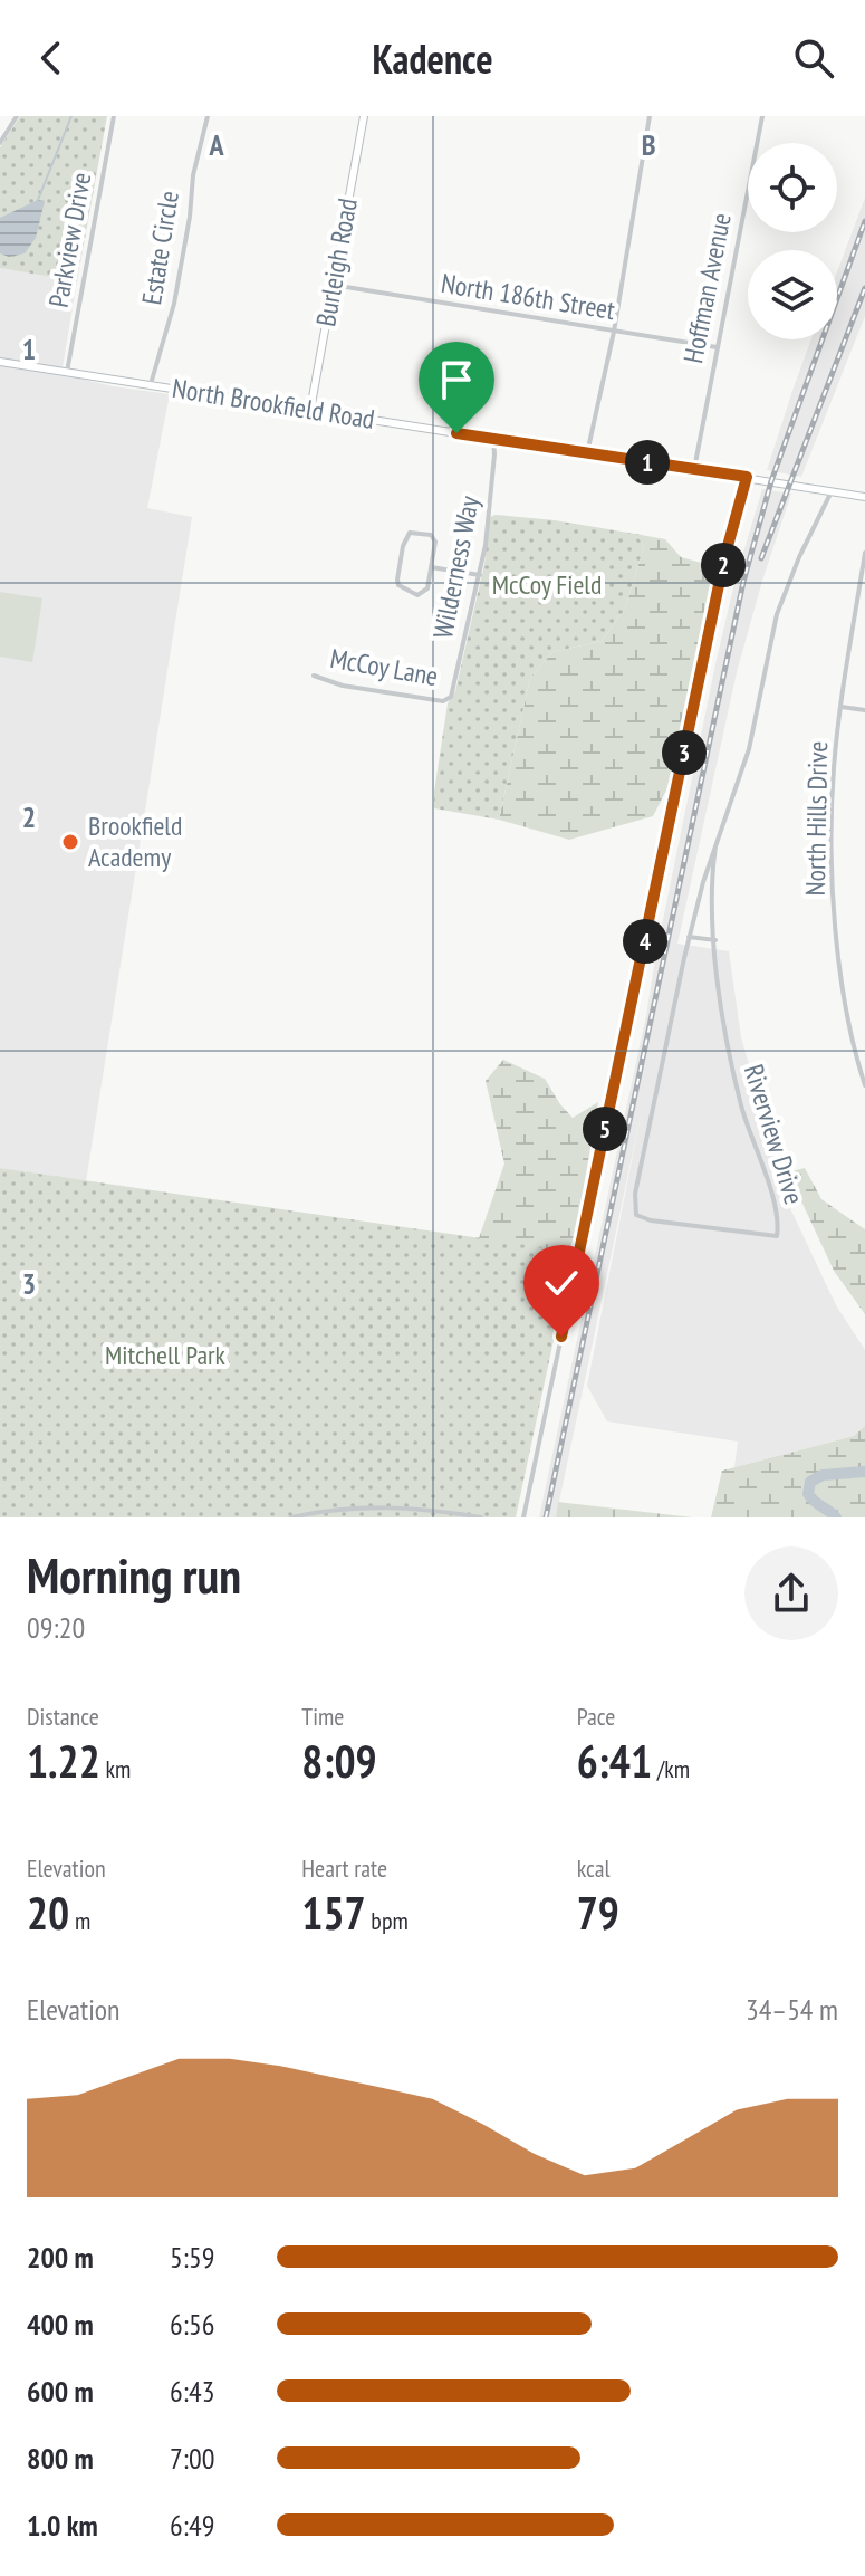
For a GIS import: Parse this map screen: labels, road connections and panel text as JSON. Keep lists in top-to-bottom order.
{
  "streets": {
    "street": [
      "Parkview Drive",
      "Estate Circle",
      "Burleigh Road",
      "Hoffman Avenue",
      "North 186th Street",
      "North Brookfield Road",
      "Wilderness Way",
      "McCoy Lane",
      "North Hills Drive",
      "Riverview Drive"
    ]
  },
  "crossings": [
    ["Parkview Drive", "North Brookfield Road"],
    ["Estate Circle", "North Brookfield Road"],
    ["Burleigh Road", "North 186th Street"],
    ["Burleigh Road", "North Brookfield Road"],
    ["Hoffman Avenue", "North 186th Street"],
    ["Hoffman Avenue", "North Brookfield Road"],
    ["North Brookfield Road", "Wilderness Way"],
    ["North Brookfield Road", "Riverview Drive"],
    ["Wilderness Way", "McCoy Lane"]
  ],
  "parks": ["McCoy Field", "Mitchell Park"],
  "places": ["Brookfield Academy"],
  "page": {
    "header": "Kadence",
    "pins": [
      "1",
      "2",
      "3",
      "4",
      "5"
    ],
    "heading": ["Morning run", "09:20"],
    "stats": [
      ["Distance", "1.22 km"],
      ["Time", "8:09"],
      ["Pace", "6:41 /km"],
      ["Elevation", "20 m"],
      ["Heart rate", "157 bpm"],
      ["kcal", "79"]
    ],
    "chart": ["Elevation", "34–54 m"],
    "list": [
      {
        "name": "200 m",
        "note": "5:59"
      },
      {
        "name": "400 m",
        "note": "6:56"
      },
      {
        "name": "600 m",
        "note": "6:43"
      },
      {
        "name": "800 m",
        "note": "7:00"
      },
      {
        "name": "1.0 km",
        "note": "6:49"
      }
    ]
  },
  "grid": {
    "columns": ["A", "B"],
    "rows": ["1", "2", "3"]
  }
}
